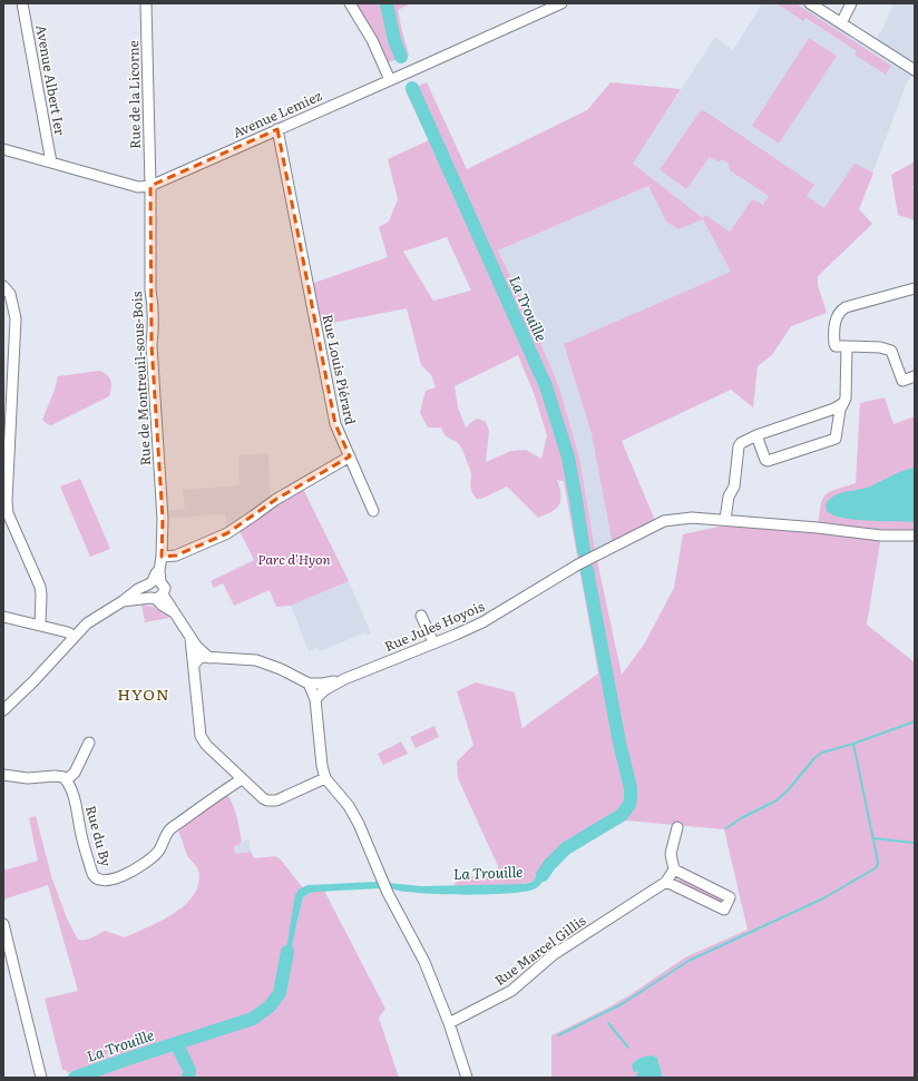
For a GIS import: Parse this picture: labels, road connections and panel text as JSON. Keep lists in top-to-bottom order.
{
  "streets": {
    "street": [
      "Avenue Albert Ier",
      "Rue de la Licorne",
      "Avenue Lemiez",
      "Rue Louis Piérard",
      "Rue de Montreuil-sous-Bois",
      "Rue Jules Hoyois",
      "Rue du By",
      "Rue Marcel Gillis"
    ]
  },
  "crossings": [
    ["Rue de la Licorne", "Avenue Lemiez"],
    ["Rue de la Licorne", "Rue de Montreuil-sous-Bois"],
    ["Avenue Lemiez", "Rue Louis Piérard"],
    ["Avenue Lemiez", "Rue de Montreuil-sous-Bois"],
    ["Rue Jules Hoyois", "Rue du By"]
  ],
  "districts": ["HYON"],
  "water": ["La Trouille"],
  "parks": ["Parc d'Hyon"]
}
